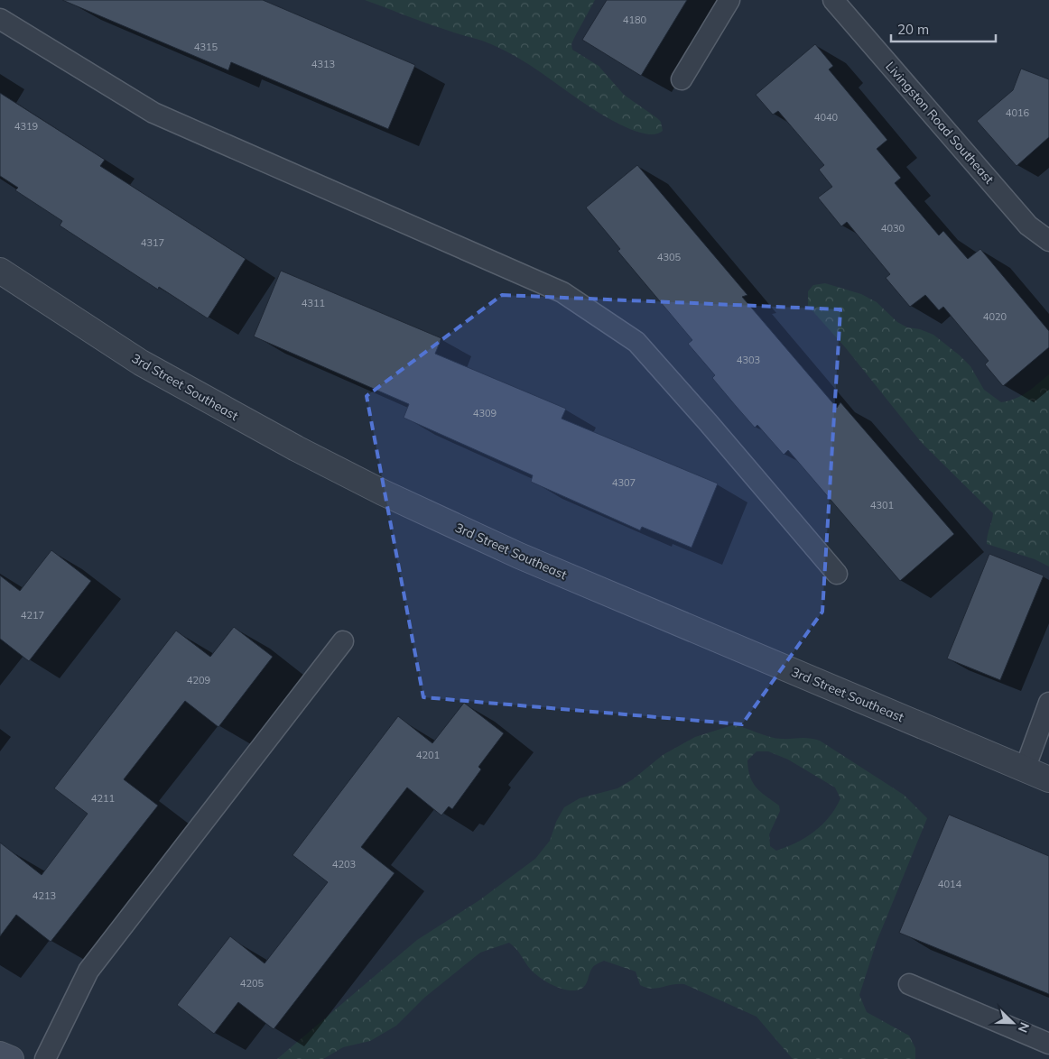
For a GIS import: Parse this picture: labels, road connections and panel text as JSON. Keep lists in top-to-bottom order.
{
  "streets": {
    "street": ["3rd Street Southeast"],
    "lane": ["Livingston Road Southeast"]
  },
  "house_numbers": [
    "4180",
    "4315",
    "4313",
    "4016",
    "4040",
    "4319",
    "4030",
    "4317",
    "4305",
    "4311",
    "4020",
    "4303",
    "4309",
    "4307",
    "4301",
    "4217",
    "4209",
    "4201",
    "4211",
    "4203",
    "4014",
    "4213",
    "4205"
  ],
  "scale_bar": "20 m",
  "north": "bottom right"
}
